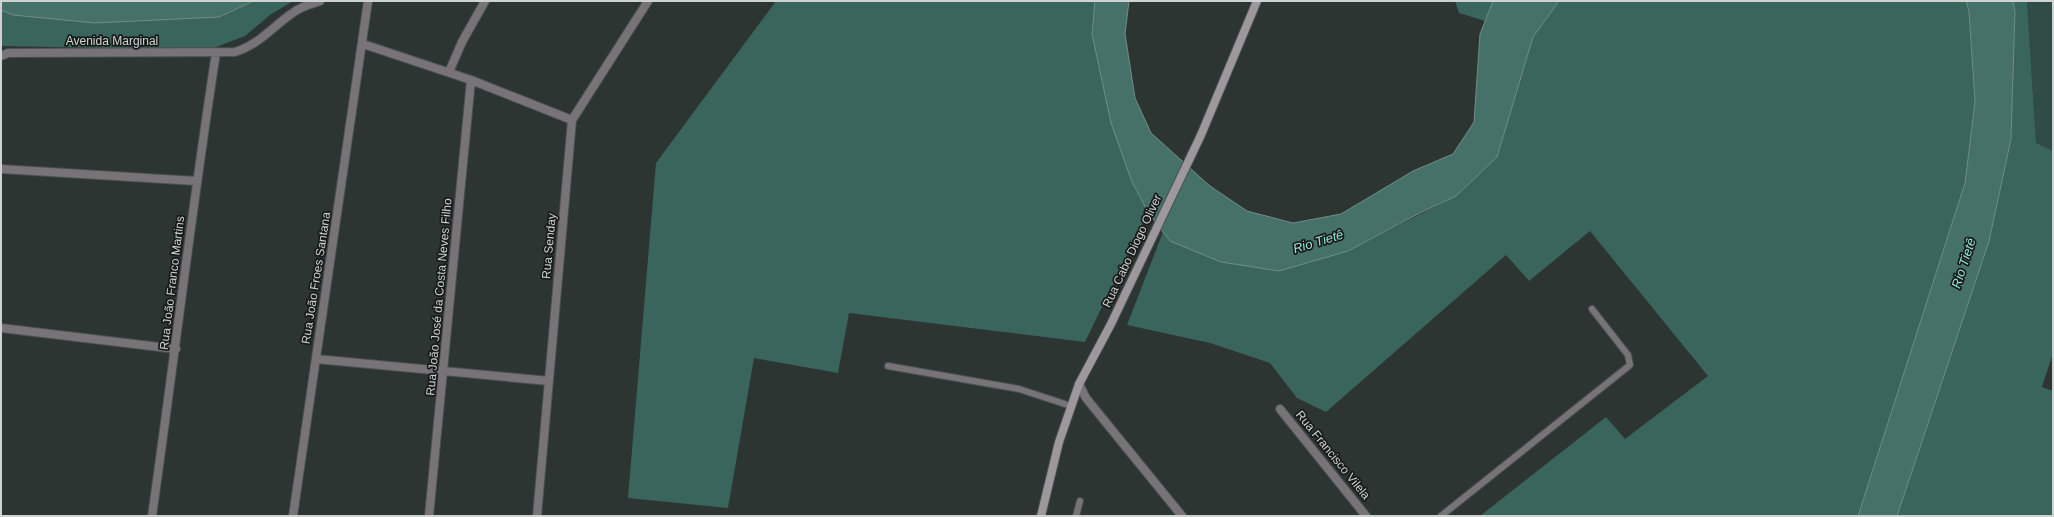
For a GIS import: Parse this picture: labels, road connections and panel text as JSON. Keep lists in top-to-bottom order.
{
  "streets": {
    "main road": ["Rua Cabo Diogo Oliver"],
    "street": [
      "Avenida Marginal",
      "Rua Senday",
      "Rua João Froes Santana",
      "Rua João Franco Martins",
      "Rua João José da Costa Neves Filho",
      "Rua Francisco Vilela"
    ]
  },
  "crossings": [
    ["Avenida Marginal", "Rua João Franco Martins"]
  ],
  "water": ["Rio Tietê"]
}
